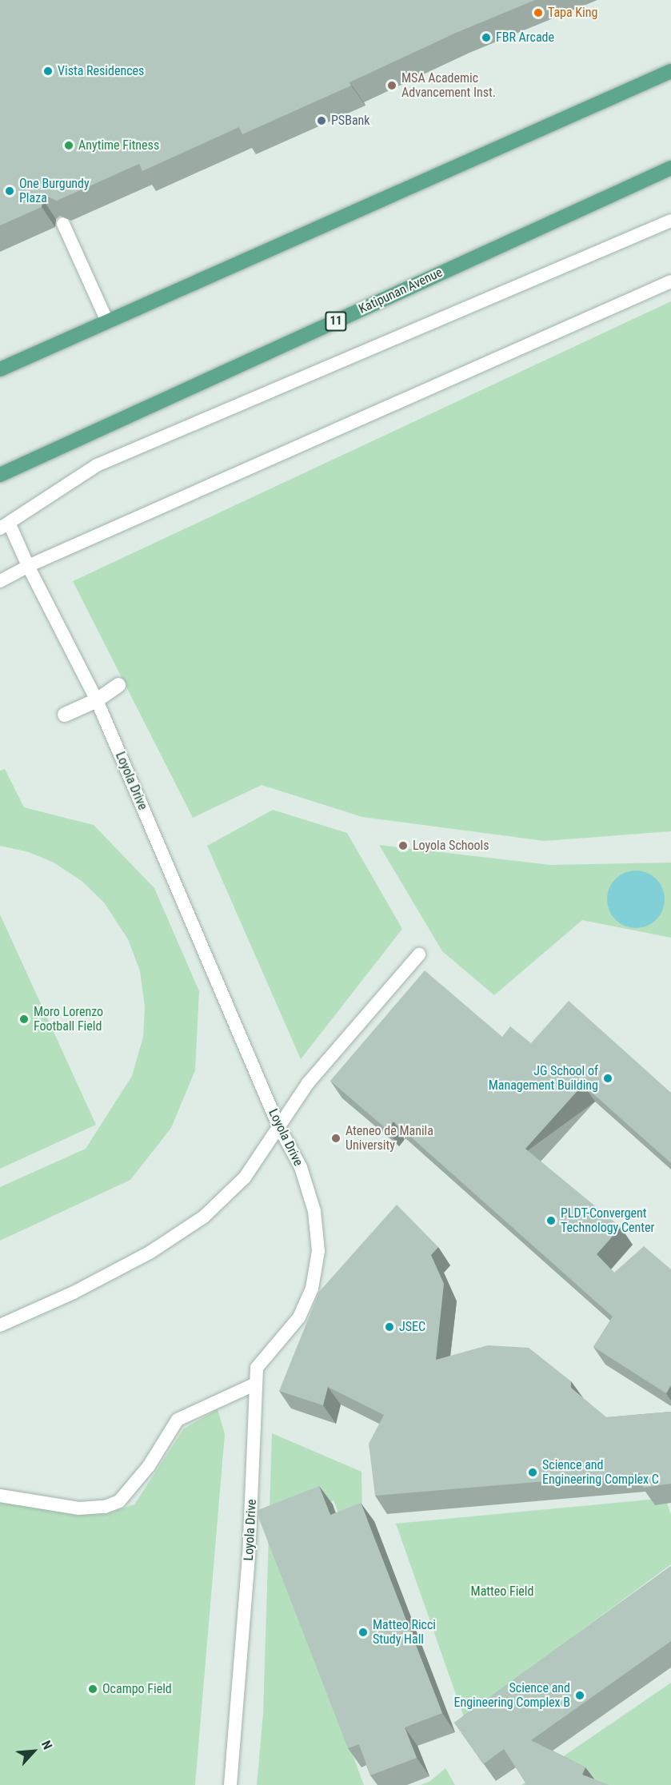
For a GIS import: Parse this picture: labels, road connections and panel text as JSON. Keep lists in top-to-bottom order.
{
  "streets": {
    "main road": ["Katipunan Avenue", "11"],
    "lane": ["Loyola Drive"]
  },
  "parks": ["Matteo Field"],
  "places": [
    "Tapa King",
    "FBR Arcade",
    "Vista Residences",
    "MSA Academic Advancement Inst.",
    "PSBank",
    "Anytime Fitness",
    "One Burgundy Plaza",
    "Loyola Schools",
    "Moro Lorenzo Football Field",
    "JG School of Management Building",
    "Ateneo de Manila University",
    "PLDT-Convergent Technology Center",
    "JSEC",
    "Science and Engineering Complex C",
    "Matteo Ricci Study Hall",
    "Ocampo Field",
    "Science and Engineering Complex B"
  ],
  "north": "top right"
}
